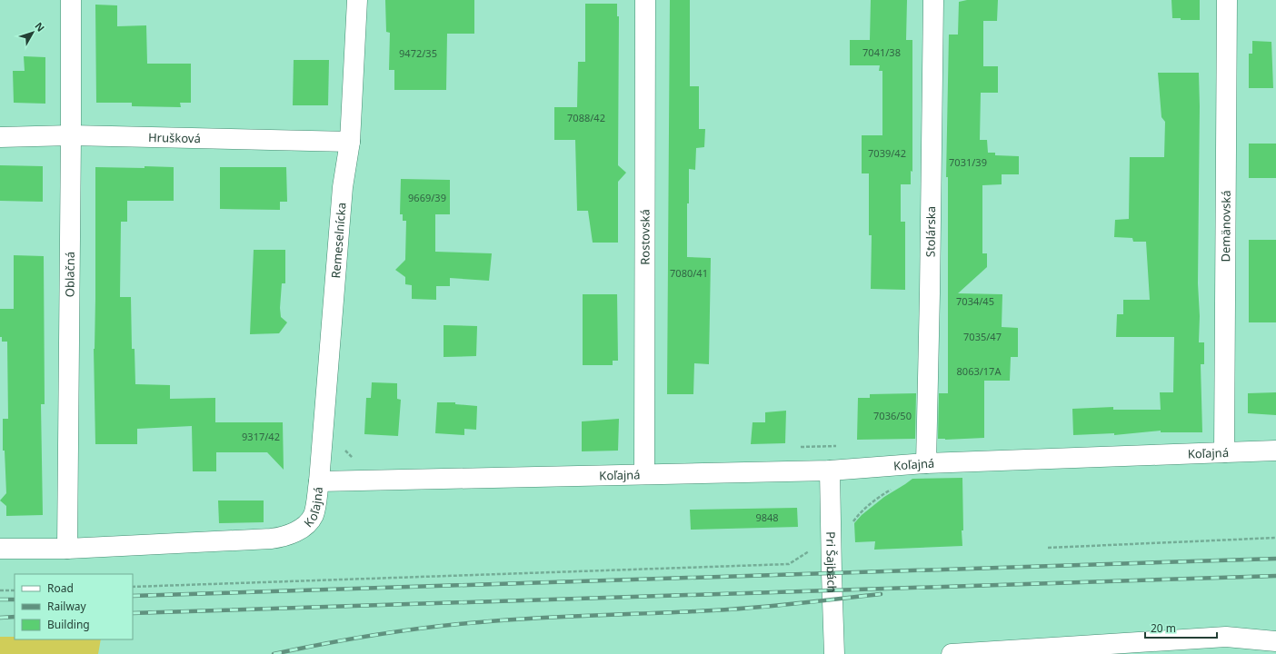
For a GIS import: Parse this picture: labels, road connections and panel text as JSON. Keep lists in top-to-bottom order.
{
  "streets": {
    "street": [
      "Hrušková",
      "Demänovská",
      "Stolárska",
      "Rostovská",
      "Remeselnícka",
      "Oblačná",
      "Koľajná",
      "Pri Šajbách"
    ]
  },
  "crossings": [
    ["Hrušková", "Remeselnícka"],
    ["Hrušková", "Oblačná"],
    ["Demänovská", "Koľajná"],
    ["Stolárska", "Koľajná"],
    ["Rostovská", "Koľajná"],
    ["Remeselnícka", "Koľajná"],
    ["Oblačná", "Koľajná"],
    ["Koľajná", "Pri Šajbách"]
  ],
  "house_numbers": [
    "7041/38",
    "9472/35",
    "7088/42",
    "7039/42",
    "7031/39",
    "9669/39",
    "7080/41",
    "7034/45",
    "7035/47",
    "8063/17A",
    "7036/50",
    "9317/42",
    "9848"
  ],
  "legend": ["Road", "Railway", "Building"],
  "scale_bar": "20 m",
  "north": "top right"
}
